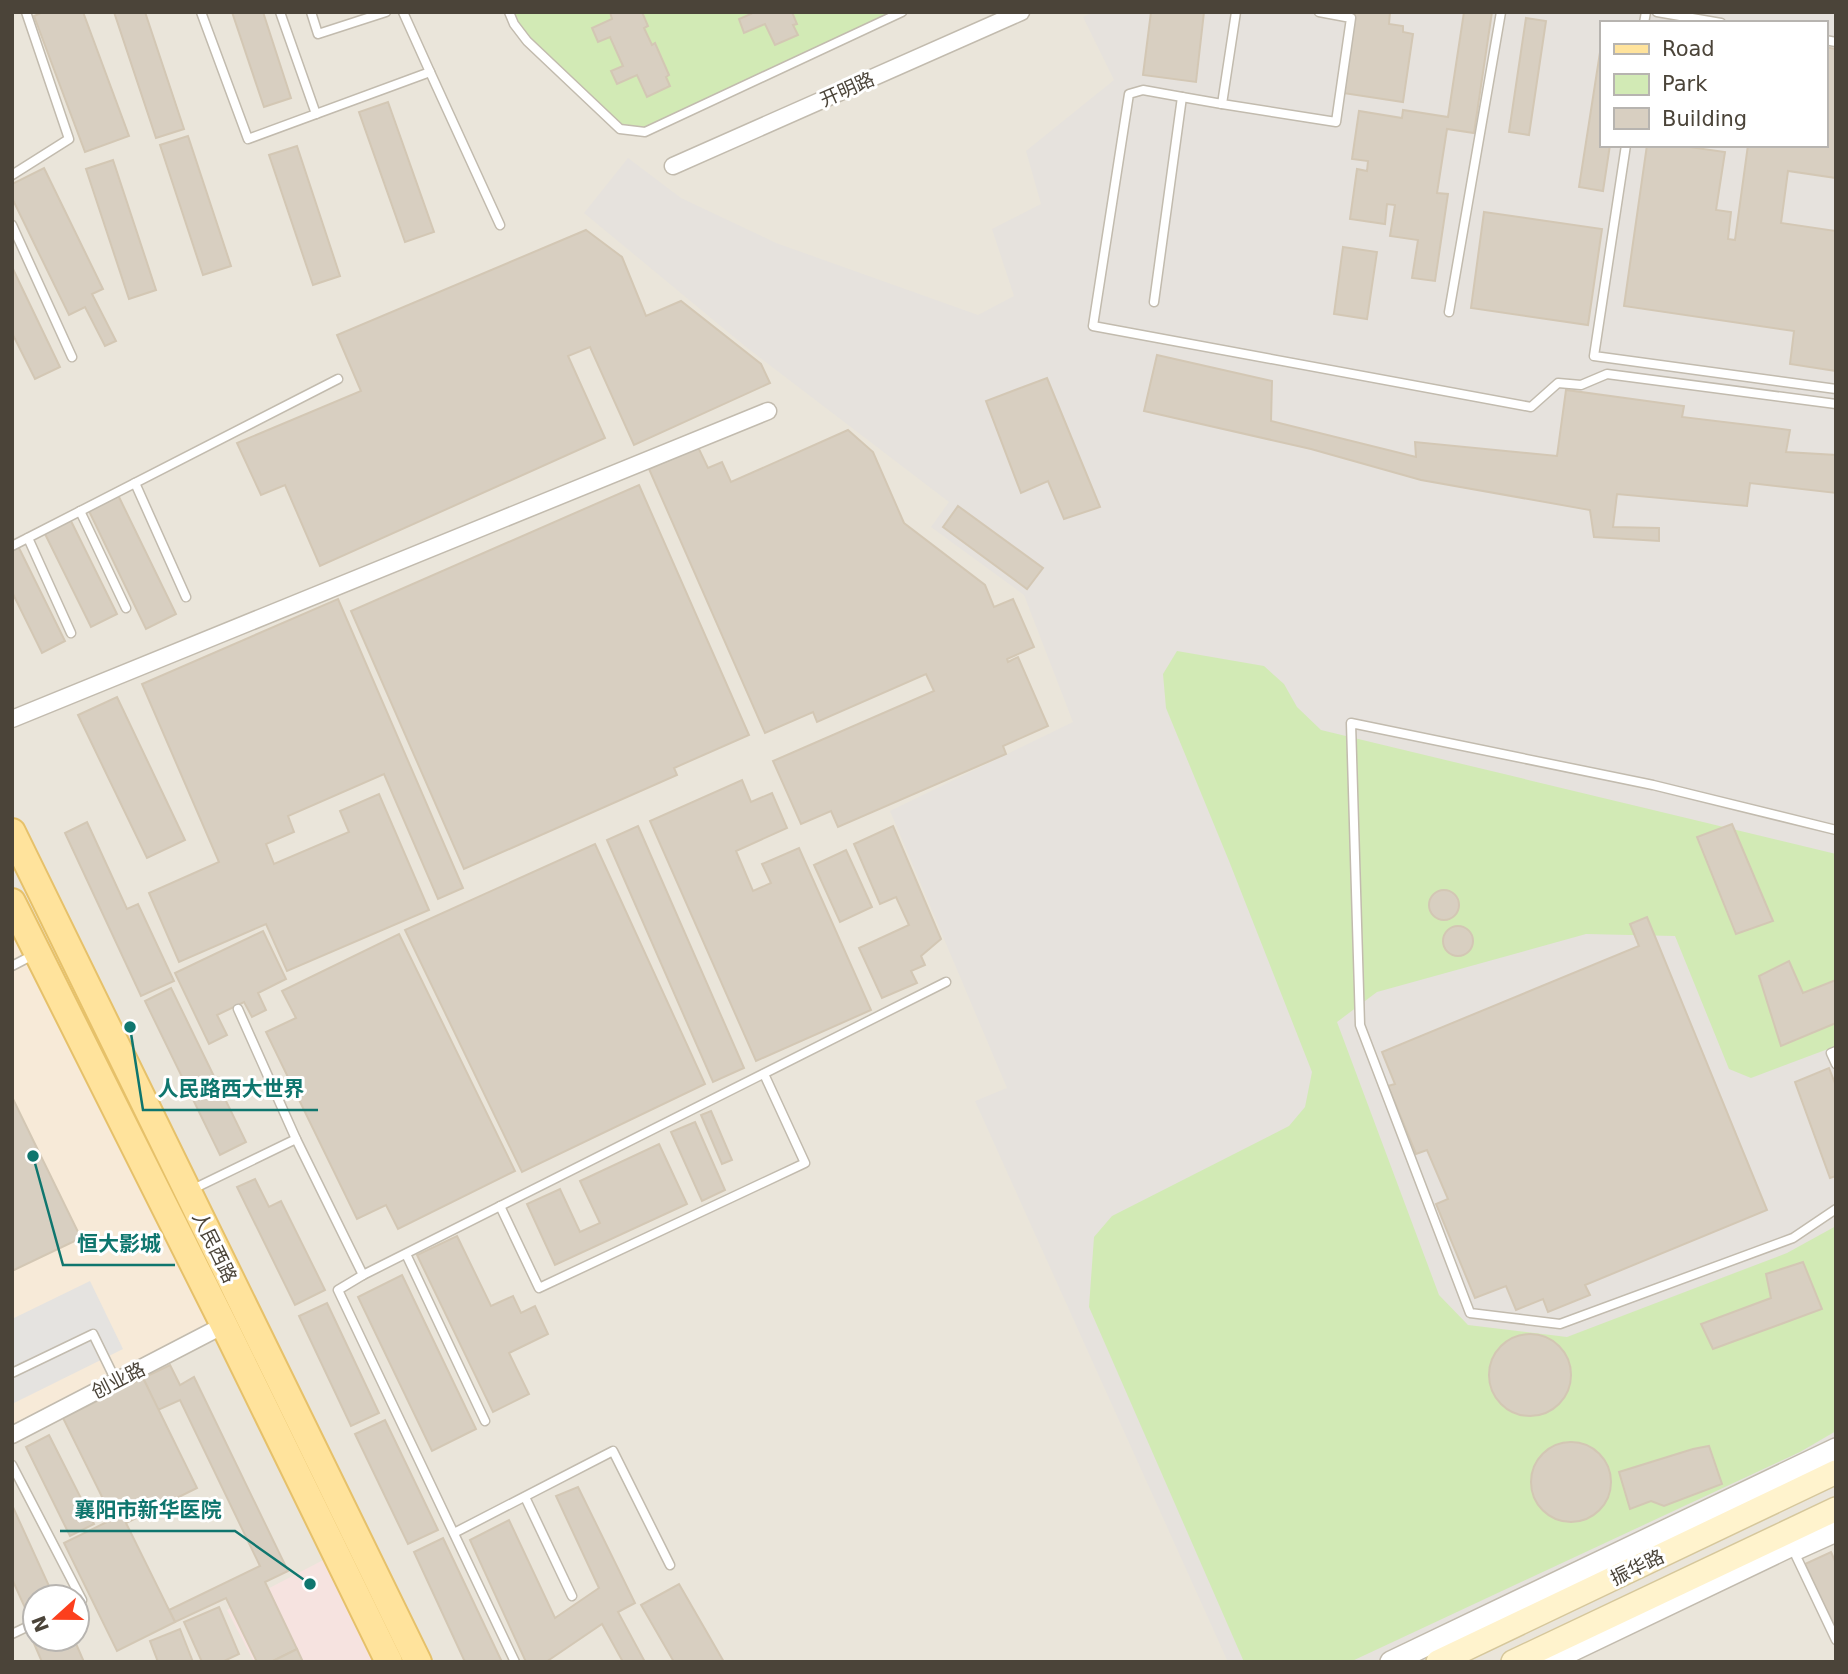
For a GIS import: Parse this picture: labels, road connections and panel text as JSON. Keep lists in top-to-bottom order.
{
  "streets": {
    "main road": ["人民西路", "振华路"],
    "street": ["开明路", "创业路"]
  },
  "crossings": [
    ["人民西路", "创业路"]
  ],
  "places": ["人民路西大世界", "恒大影城", "襄阳市新华医院"],
  "legend": ["Road", "Park", "Building"],
  "north": "left"
}
